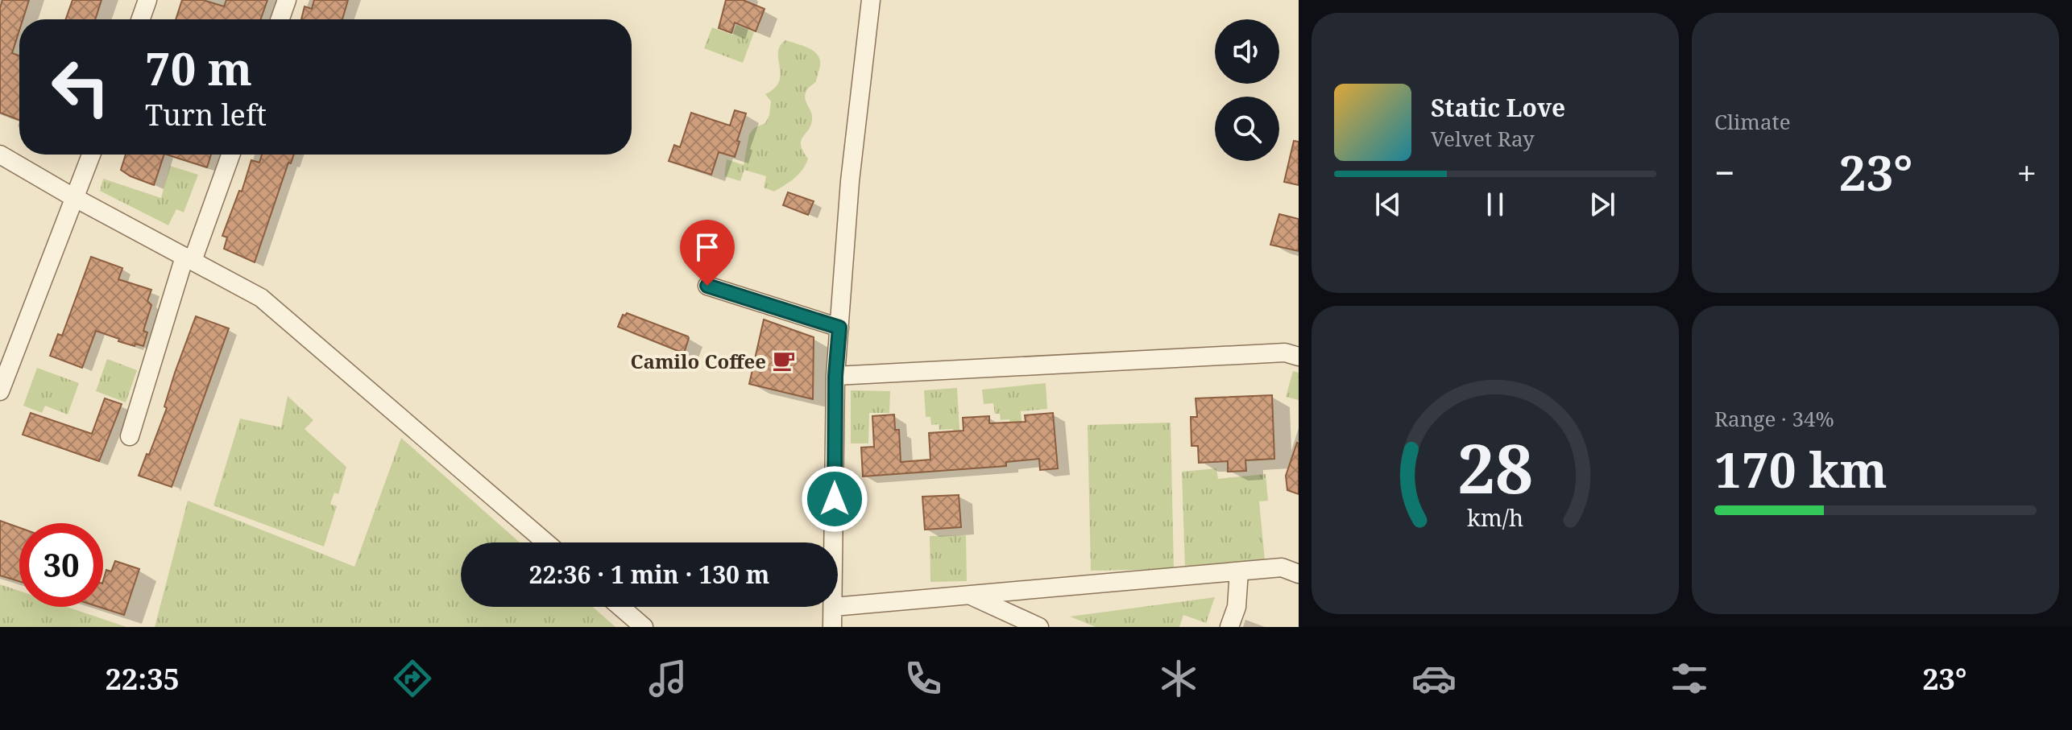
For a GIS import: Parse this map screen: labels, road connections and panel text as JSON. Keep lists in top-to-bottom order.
{
  "places": {
    "cafe": ["Camilo Coffee"]
  },
  "page": {
    "tile": [
      "Climate",
      ["Range · 34%", "170 km"]
    ],
    "turn": ["70 m", "Turn left"],
    "song": ["Static Love", "Velvet Ray"],
    "heat": ["−", "23°", "+"],
    "limit": "30",
    "trip": "22:36 · 1 min · 130 m",
    "tabs": ["22:35", "23°"],
    "gauge": ["28", "km/h"]
  }
}
